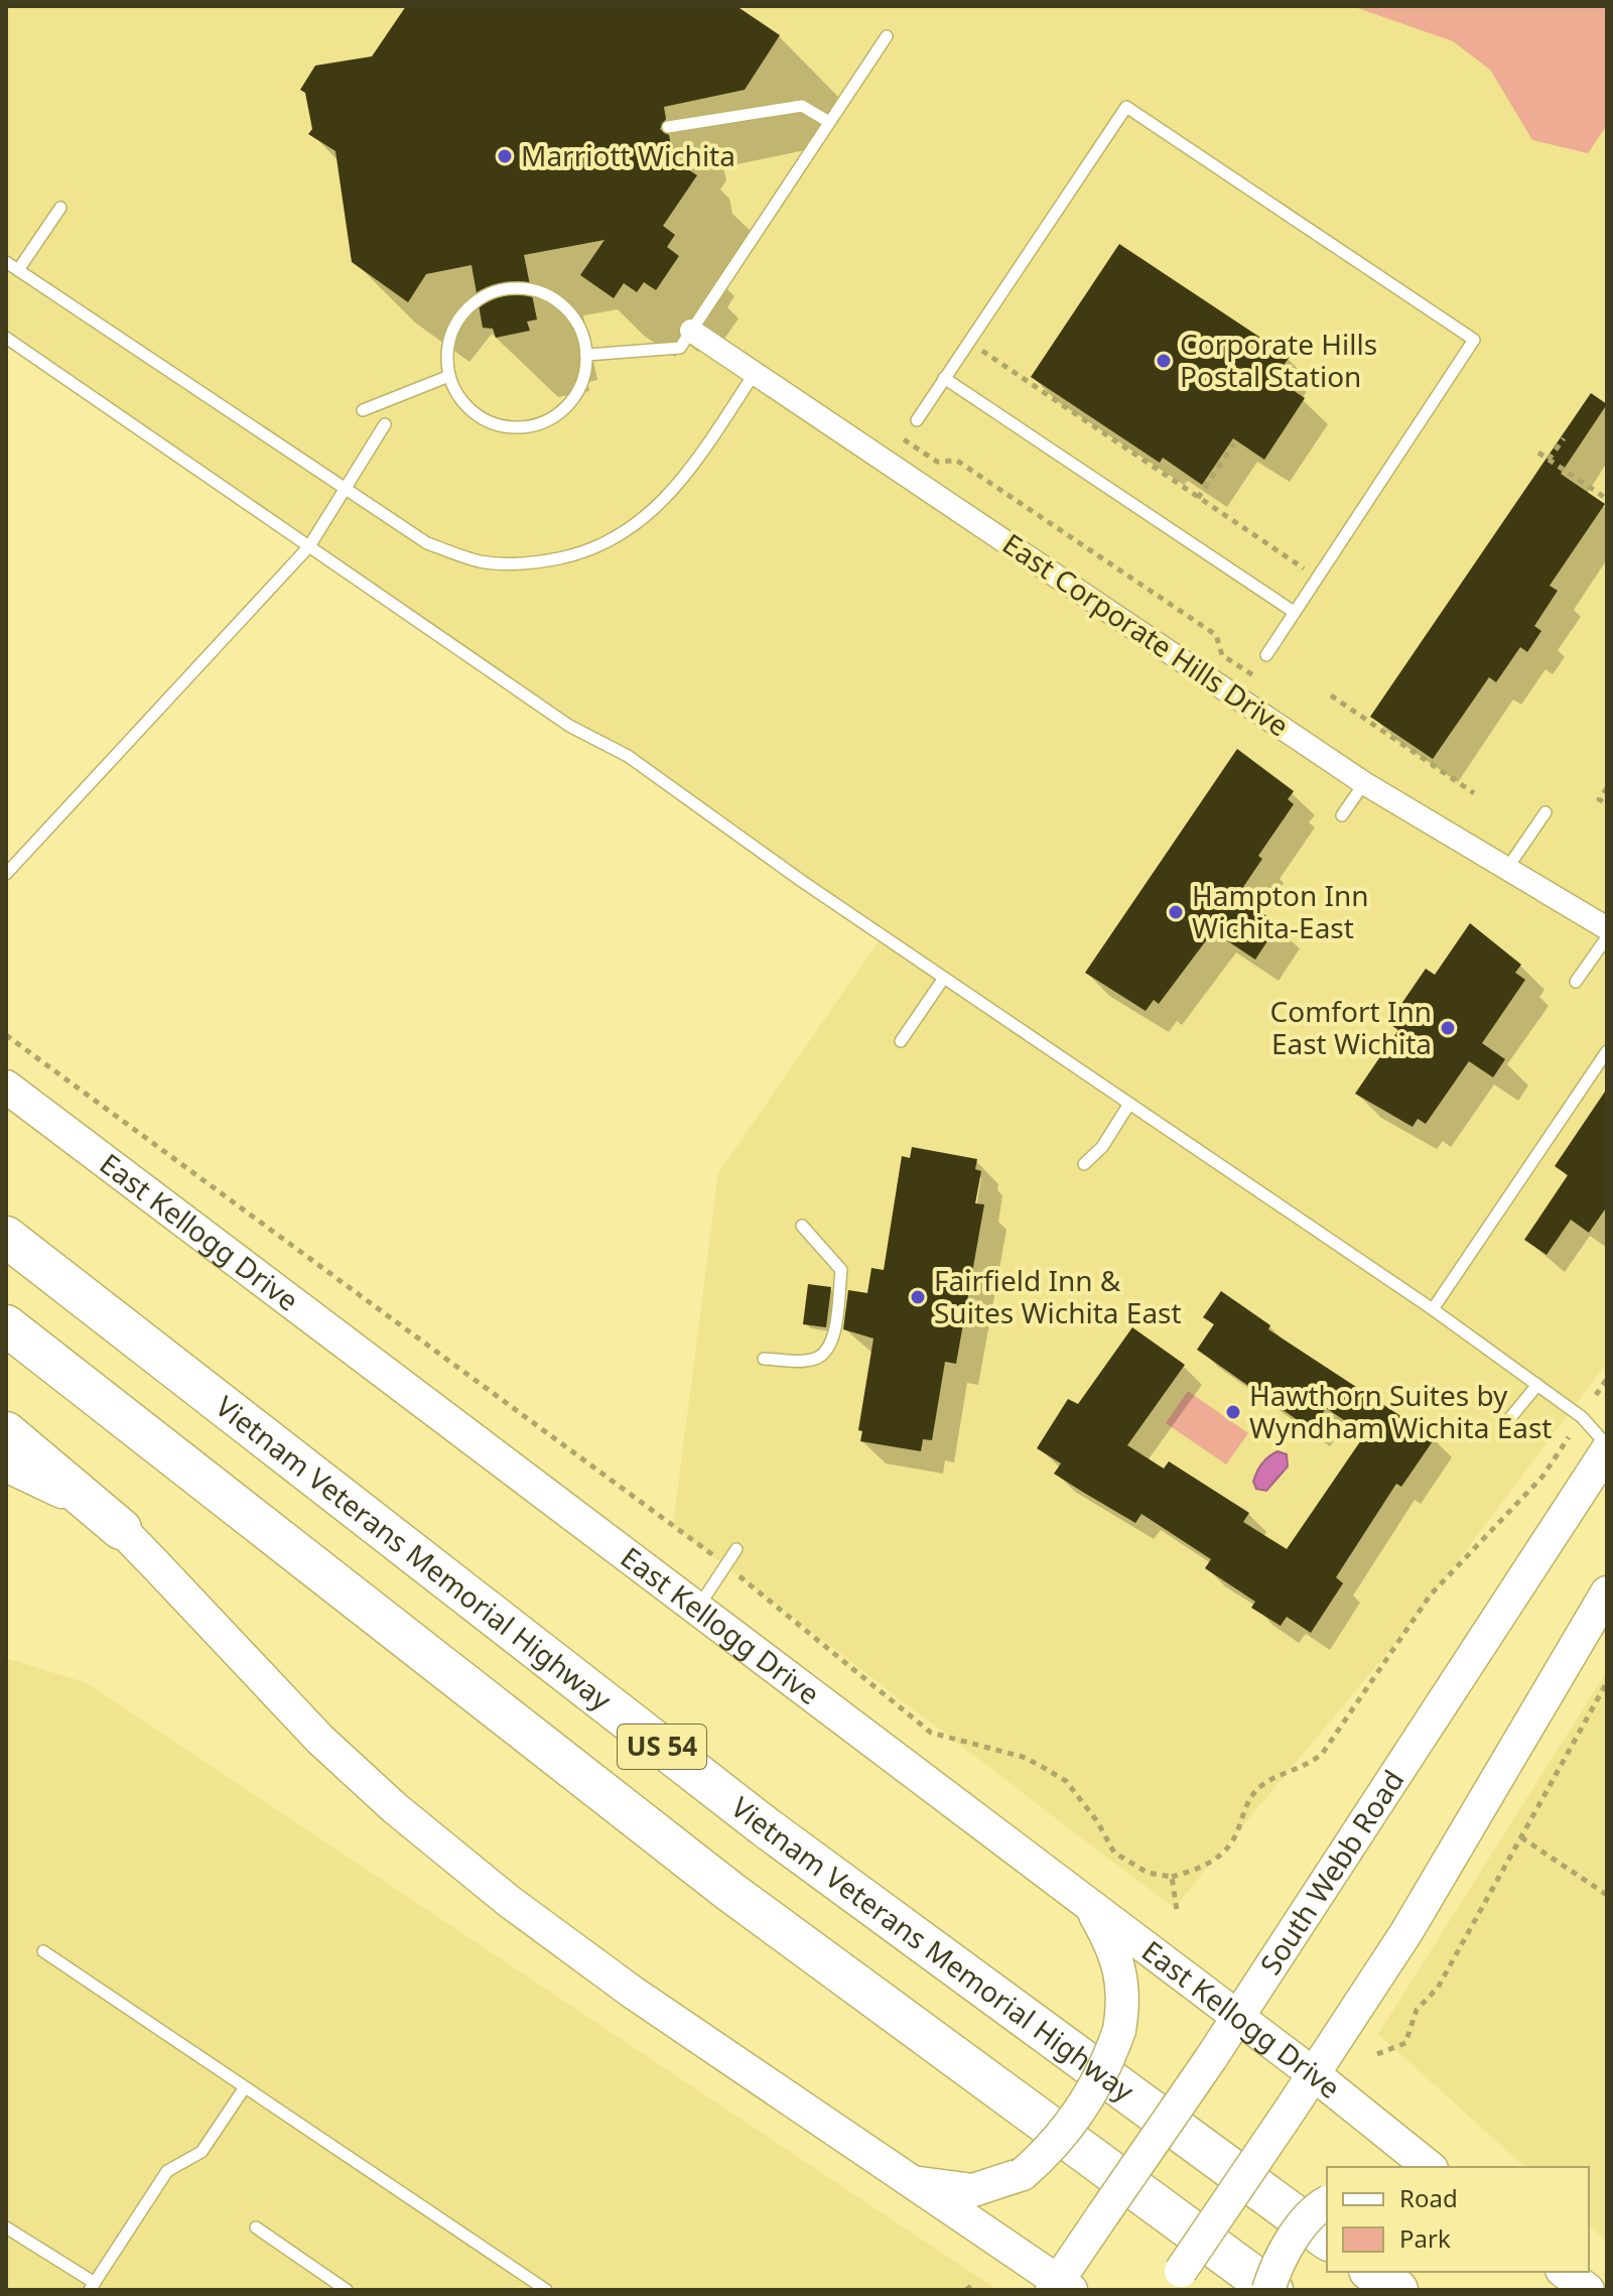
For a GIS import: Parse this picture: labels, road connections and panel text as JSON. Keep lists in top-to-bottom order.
{
  "streets": {
    "highway": ["Vietnam Veterans Memorial Highway", "US 54"],
    "main road": ["East Kellogg Drive", "South Webb Road"],
    "street": ["East Corporate Hills Drive"]
  },
  "crossings": [
    ["East Kellogg Drive", "South Webb Road"]
  ],
  "places": [
    "Marriott Wichita",
    "Corporate Hills Postal Station",
    "Hampton Inn Wichita-East",
    "Comfort Inn East Wichita",
    "Fairfield Inn & Suites Wichita East",
    "Hawthorn Suites by Wyndham Wichita East"
  ],
  "legend": ["Road", "Park"]
}
